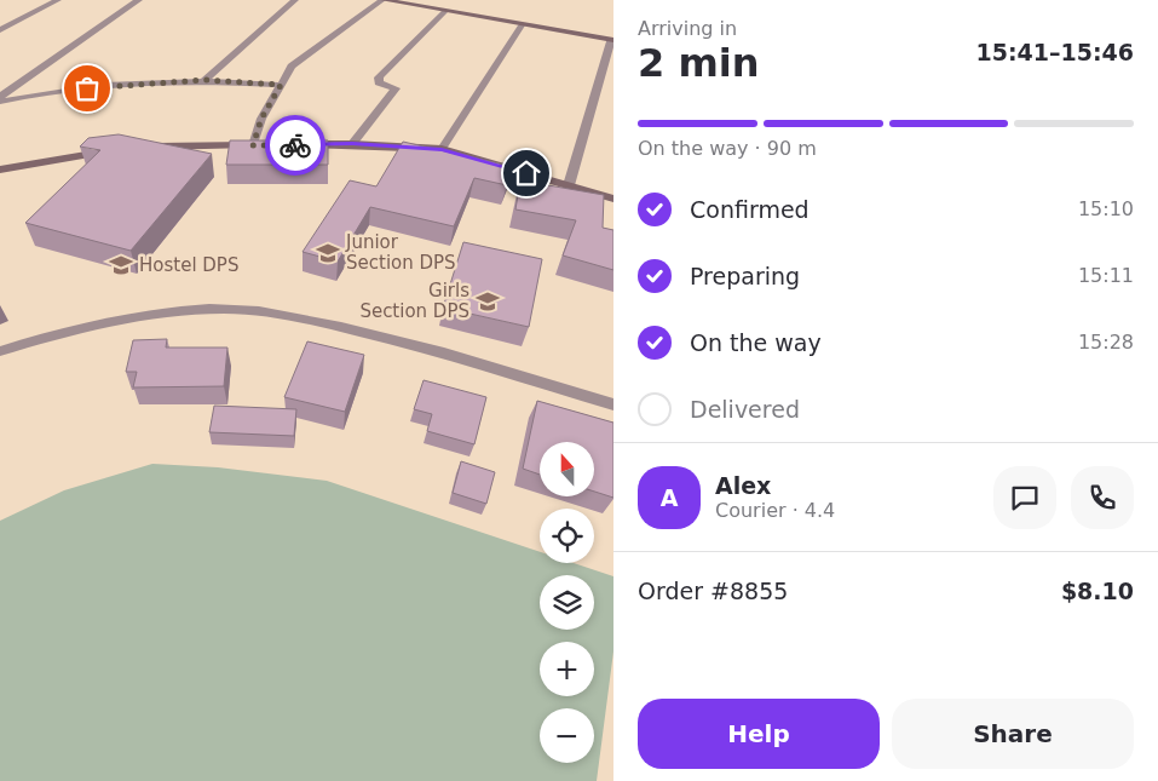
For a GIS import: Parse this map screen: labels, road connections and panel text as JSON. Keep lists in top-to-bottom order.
{
  "places": {
    "school or university": ["Junior Section DPS", "Hostel DPS", "Girls Section DPS"]
  },
  "north": "top",
  "page": {
    "heading": ["2 min", "Arriving in", "15:41–15:46"],
    "panel": [
      "Alex",
      "Courier · 4.4",
      "Order #8855",
      "$8.10"
    ],
    "bar": "On the way · 90 m",
    "list": [
      ["Confirmed", "15:10"],
      ["Preparing", "15:11"],
      ["On the way", "15:28"],
      "Delivered"
    ],
    "map_buttons": ["+", "−"],
    "round": "A",
    "buttons": ["Help", "Share"]
  }
}
